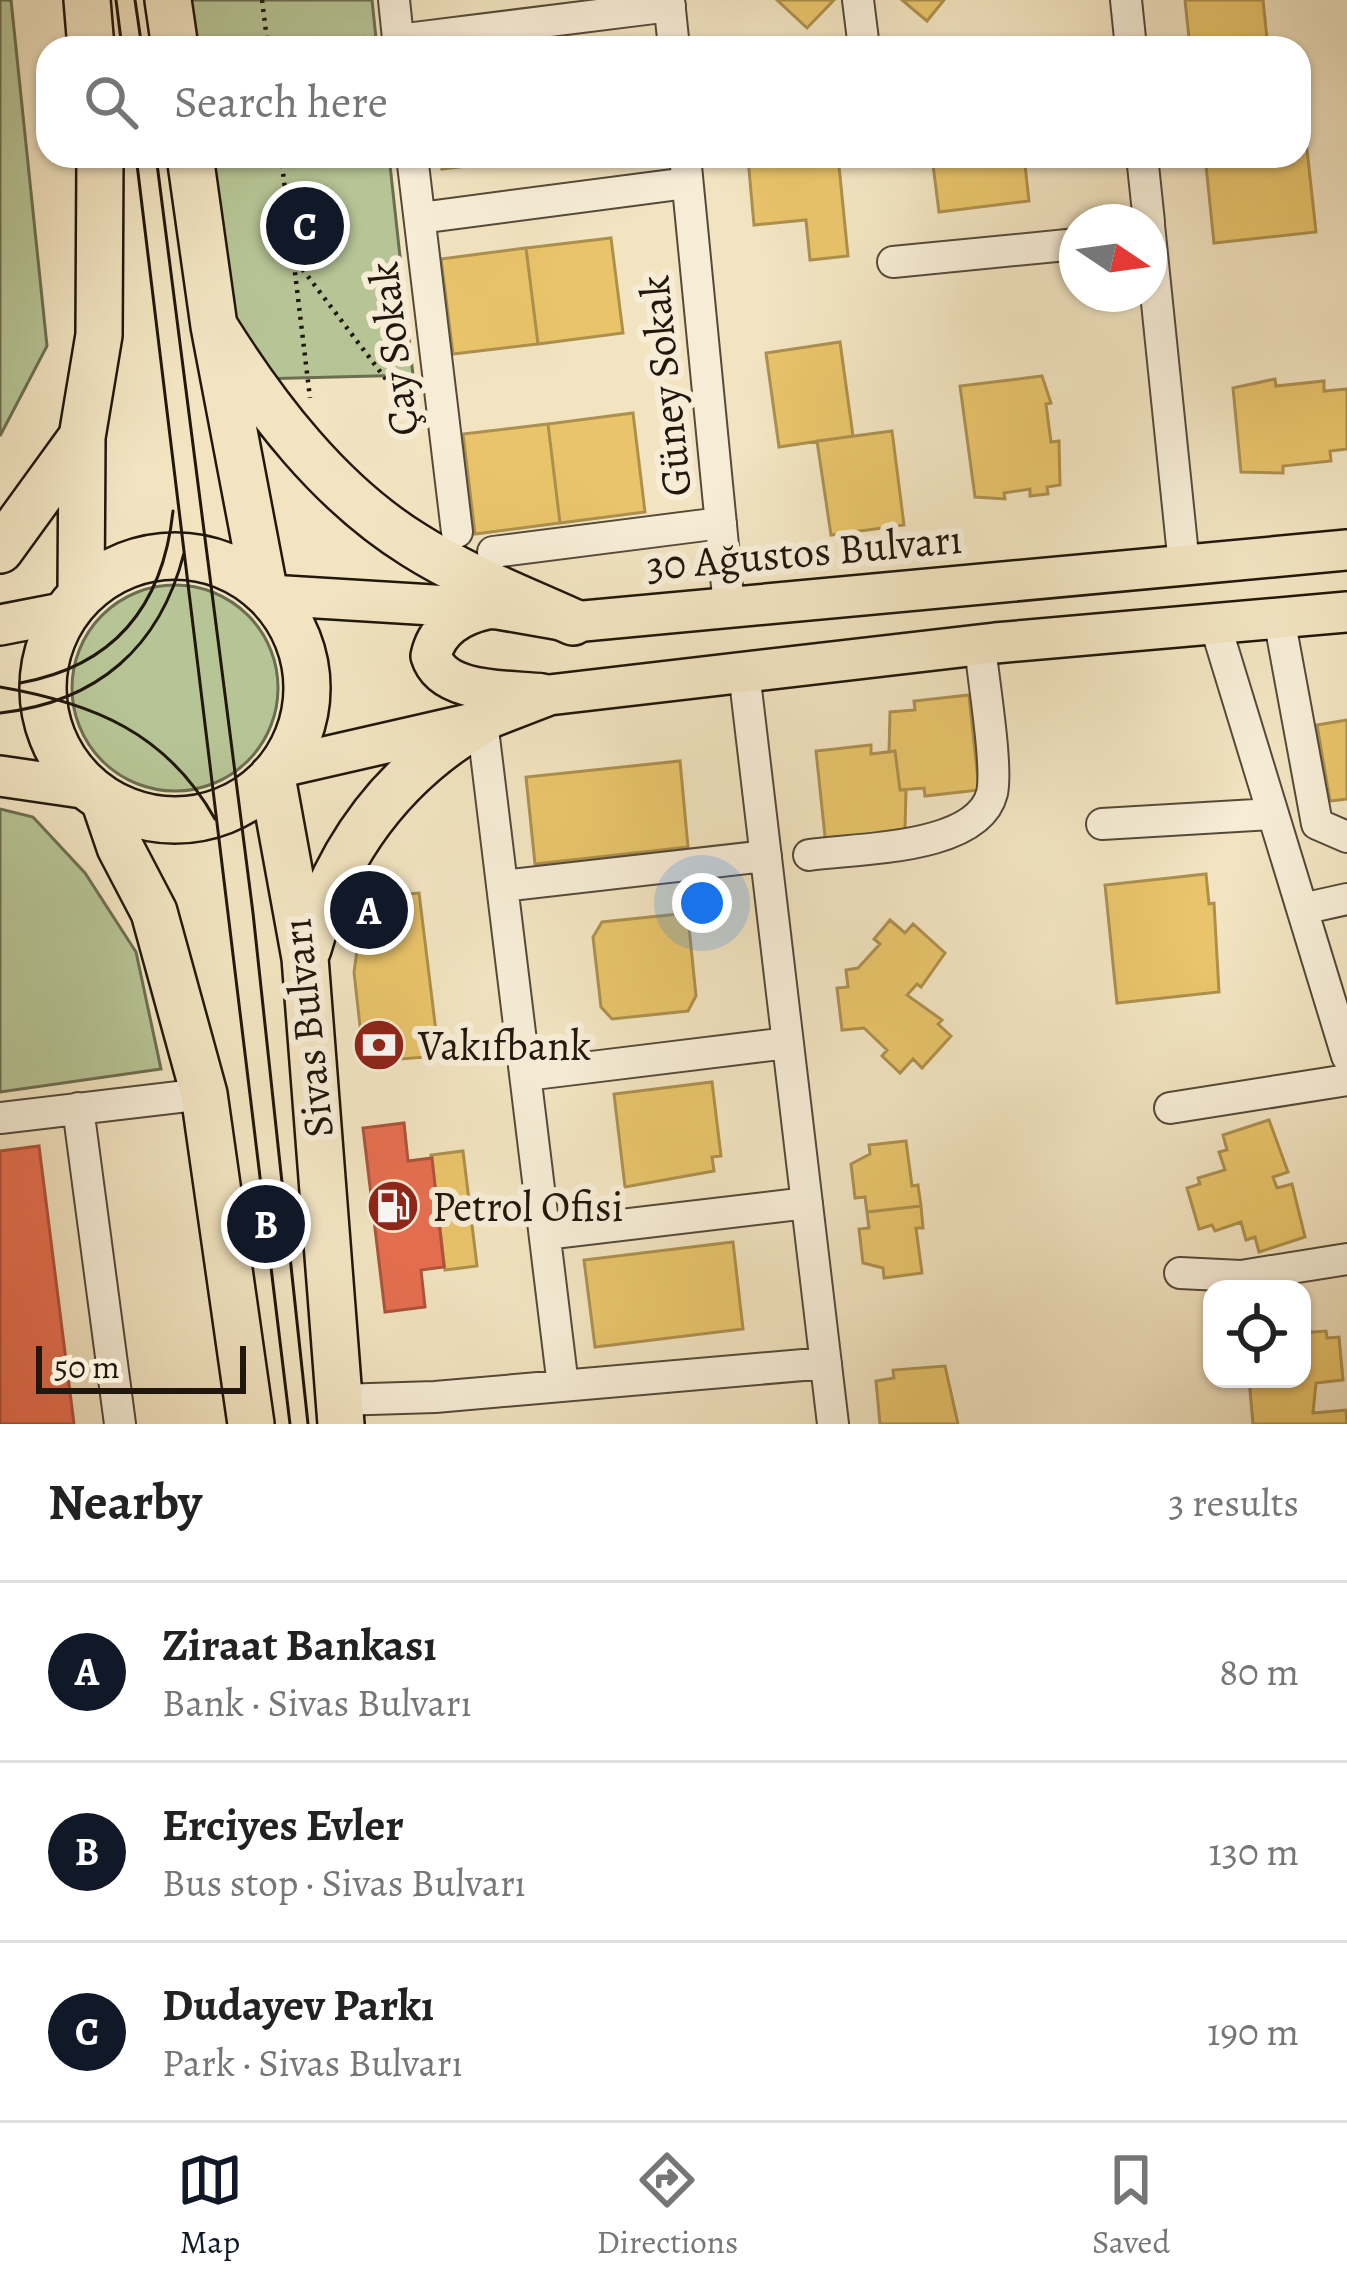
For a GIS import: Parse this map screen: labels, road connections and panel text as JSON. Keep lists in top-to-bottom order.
{
  "streets": {
    "highway": ["Sivas Bulvarı"],
    "main road": ["30 Ağustos Bulvarı"],
    "street": ["Çay Sokak", "Güney Sokak"]
  },
  "crossings": [
    ["Güney Sokak", "30 Ağustos Bulvarı"],
    ["30 Ağustos Bulvarı", "Sivas Bulvarı"]
  ],
  "places": {
    "bank": ["Vakıfbank"],
    "fuel station": ["Petrol Ofisi"]
  },
  "scale_bar": "50 m",
  "north": "right",
  "page": {
    "search": "Search here",
    "pins": ["C", "A", "B"],
    "scale": "50 m",
    "heading": ["Nearby", "3 results"],
    "list": [
      {
        "mark": "A",
        "name": "Ziraat Bankası",
        "note": "Bank · Sivas Bulvarı",
        "value": "80 m"
      },
      {
        "mark": "B",
        "name": "Erciyes Evler",
        "note": "Bus stop · Sivas Bulvarı",
        "value": "130 m"
      },
      {
        "mark": "C",
        "name": "Dudayev Parkı",
        "note": "Park · Sivas Bulvarı",
        "value": "190 m"
      }
    ],
    "nav": ["Map", "Directions", "Saved"]
  }
}
